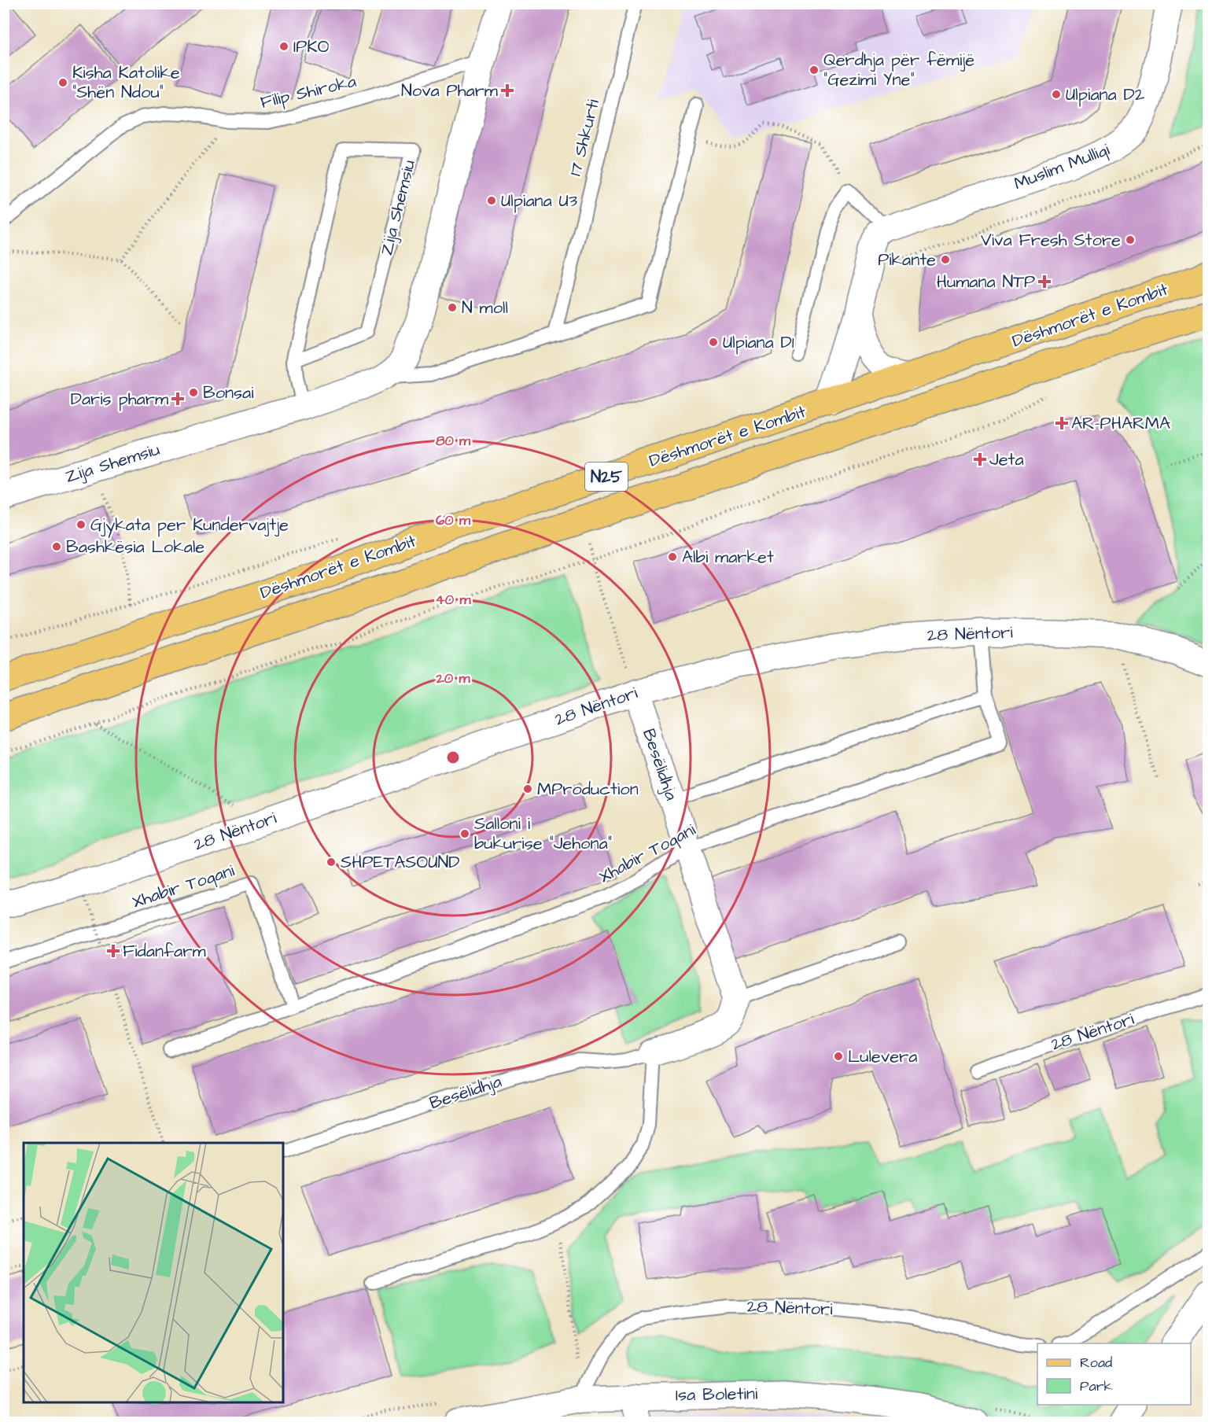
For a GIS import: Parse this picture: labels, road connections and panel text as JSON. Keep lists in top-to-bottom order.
{
  "streets": {
    "main road": ["Dëshmorët e Kombit", "N25"],
    "street": [
      "Muslim Mulliqi",
      "Zija Shemsiu",
      "28 Nëntori",
      "Besëlidhja",
      "Isa Boletini"
    ],
    "lane": ["Filip Shiroka", "17 Shkurti", "Xhabir Toqani"]
  },
  "crossings": [
    ["Filip Shiroka", "Zija Shemsiu"],
    ["28 Nëntori", "Besëlidhja"],
    ["28 Nëntori", "Xhabir Toqani"],
    ["28 Nëntori", "Isa Boletini"],
    ["Besëlidhja", "Xhabir Toqani"]
  ],
  "places": {
    "other": [
      "IPKO",
      "Qerdhja për fëmijë \"Gezimi Yne\"",
      "Kisha Katolike \"Shën Ndou\"",
      "Ulpiana D2",
      "Ulpiana U3",
      "Viva Fresh Store",
      "Pikante",
      "N moll",
      "Ulpiana D1",
      "Bonsai",
      "Gjykata per Kundervajtje",
      "Bashkësia Lokale",
      "Albi market",
      "MProduction",
      "Salloni i bukurise \"Jehona\"",
      "SHPETASOUND",
      "Lulevera"
    ],
    "health": [
      "Nova Pharm",
      "Humana NTP",
      "Daris pharm",
      "AR-PHARMA",
      "Jeta",
      "Fidanfarm"
    ]
  },
  "legend": ["Road", "Park"],
  "rings": [
    "80 m",
    "60 m",
    "40 m",
    "20 m"
  ]
}
